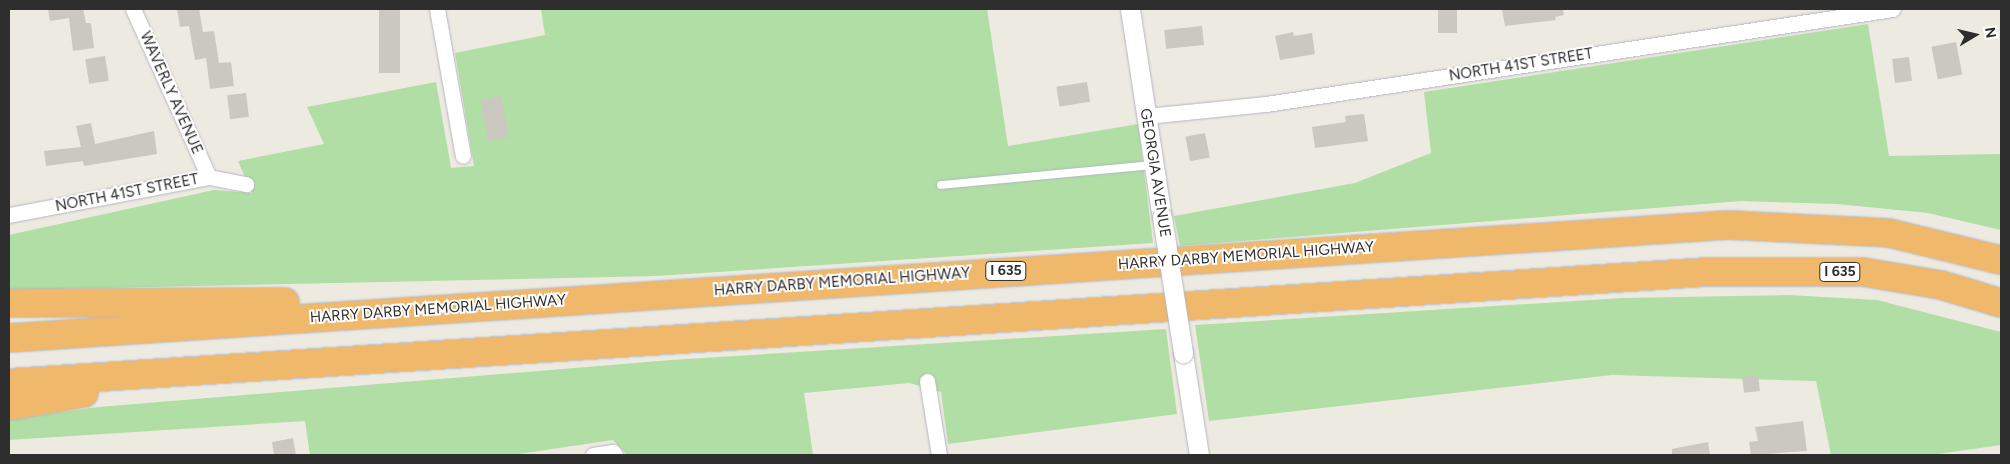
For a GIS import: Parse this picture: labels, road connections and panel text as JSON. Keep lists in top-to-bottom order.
{
  "streets": {
    "highway": ["HARRY DARBY MEMORIAL HIGHWAY", "I 635"],
    "street": ["NORTH 41ST STREET", "WAVERLY AVENUE", "GEORGIA AVENUE"]
  },
  "crossings": [
    ["NORTH 41ST STREET", "WAVERLY AVENUE"],
    ["NORTH 41ST STREET", "GEORGIA AVENUE"]
  ],
  "north": "right"
}
